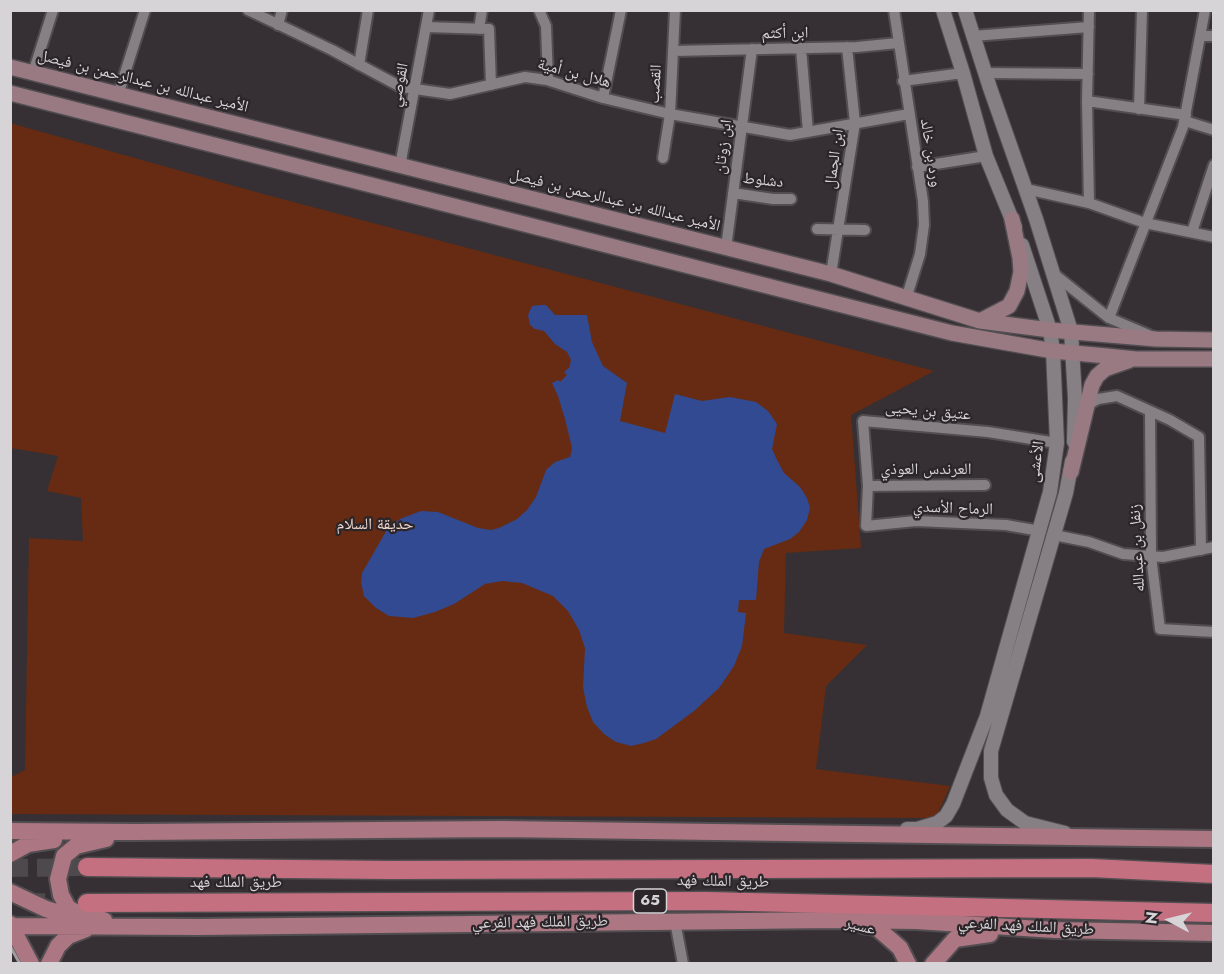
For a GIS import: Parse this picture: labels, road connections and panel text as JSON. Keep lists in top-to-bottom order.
{
  "streets": {
    "highway": ["طريق الملك فهد", "65"],
    "main road": ["الأمير عبدالله بن عبدالرحمن بن فيصل", "طريق الملك فهد الفرعي", "عسير"],
    "street": [
      "ابن أكثم",
      "هلال بن أمية",
      "القصب",
      "القوصي",
      "ابن زوتان",
      "ورد بن خالد",
      "ابن الجمال",
      "دشلوط",
      "عتيق بن يحيى",
      "الأعشى",
      "العرندس العوذي",
      "الرماح الأسدي",
      "زنفل بن عبدالله"
    ]
  },
  "crossings": [
    ["ابن أكثم", "القصب"],
    ["ابن أكثم", "ابن زوتان"],
    ["ابن أكثم", "ورد بن خالد"],
    ["ابن أكثم", "ابن الجمال"],
    ["هلال بن أمية", "القصب"],
    ["هلال بن أمية", "القوصي"],
    ["هلال بن أمية", "ابن زوتان"],
    ["هلال بن أمية", "ورد بن خالد"],
    ["هلال بن أمية", "ابن الجمال"],
    ["الأمير عبدالله بن عبدالرحمن بن فيصل", "القوصي"],
    ["الأمير عبدالله بن عبدالرحمن بن فيصل", "ابن زوتان"],
    ["الأمير عبدالله بن عبدالرحمن بن فيصل", "ورد بن خالد"],
    ["الأمير عبدالله بن عبدالرحمن بن فيصل", "ابن الجمال"],
    ["الأمير عبدالله بن عبدالرحمن بن فيصل", "الأعشى"],
    ["ابن زوتان", "دشلوط"],
    ["عتيق بن يحيى", "الأعشى"],
    ["عتيق بن يحيى", "العرندس العوذي"],
    ["عتيق بن يحيى", "الرماح الأسدي"],
    ["الأعشى", "الرماح الأسدي"],
    ["طريق الملك فهد الفرعي", "عسير"]
  ],
  "parks": ["حديقة السلام"],
  "north": "left"
}
